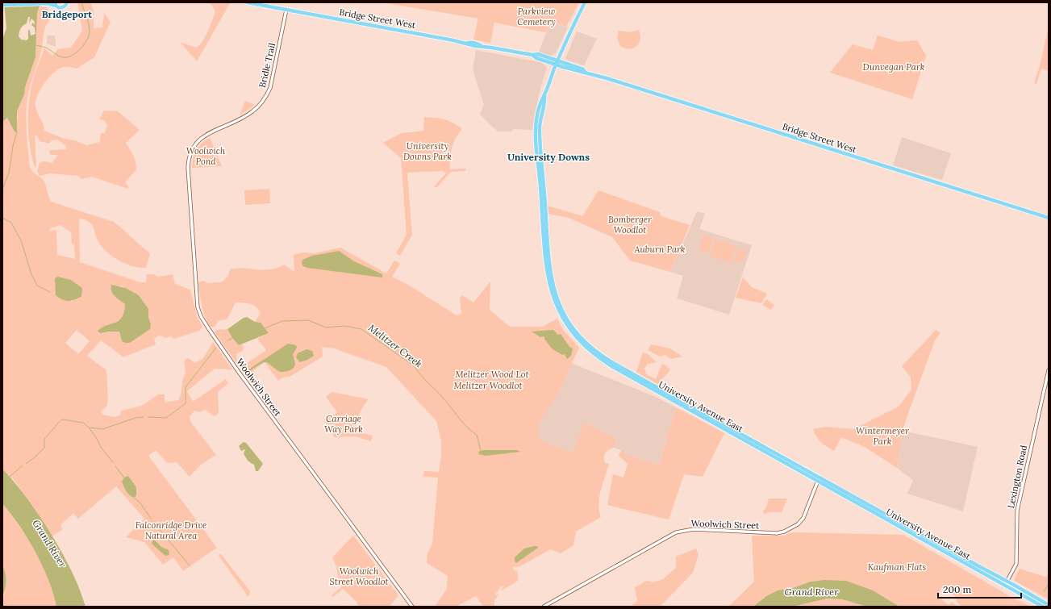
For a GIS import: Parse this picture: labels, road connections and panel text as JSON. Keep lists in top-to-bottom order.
{
  "streets": {
    "main road": ["Bridge Street West", "University Avenue East"],
    "street": ["Bridle Trail", "Woolwich Street", "Lexington Road"]
  },
  "crossings": [
    ["Bridge Street West", "Bridle Trail"],
    ["Bridge Street West", "University Avenue East"],
    ["Bridle Trail", "Woolwich Street"],
    ["Woolwich Street", "University Avenue East"],
    ["University Avenue East", "Lexington Road"]
  ],
  "districts": ["Bridgeport", "University Downs"],
  "water": ["Melitzer Creek", "Grand River"],
  "parks": [
    "Parkview Cemetery",
    "Dunvegan Park",
    "University Downs Park",
    "Woolwich Pond",
    "Bomberger Woodlot",
    "Auburn Park",
    "Melitzer Wood Lot",
    "Melitzer Woodlot",
    "Carriage Way Park",
    "Wintermeyer Park",
    "Falconridge Drive Natural Area",
    "Kaufman Flats",
    "Woolwich Street Woodlot"
  ],
  "scale_bar": "200 m"
}
